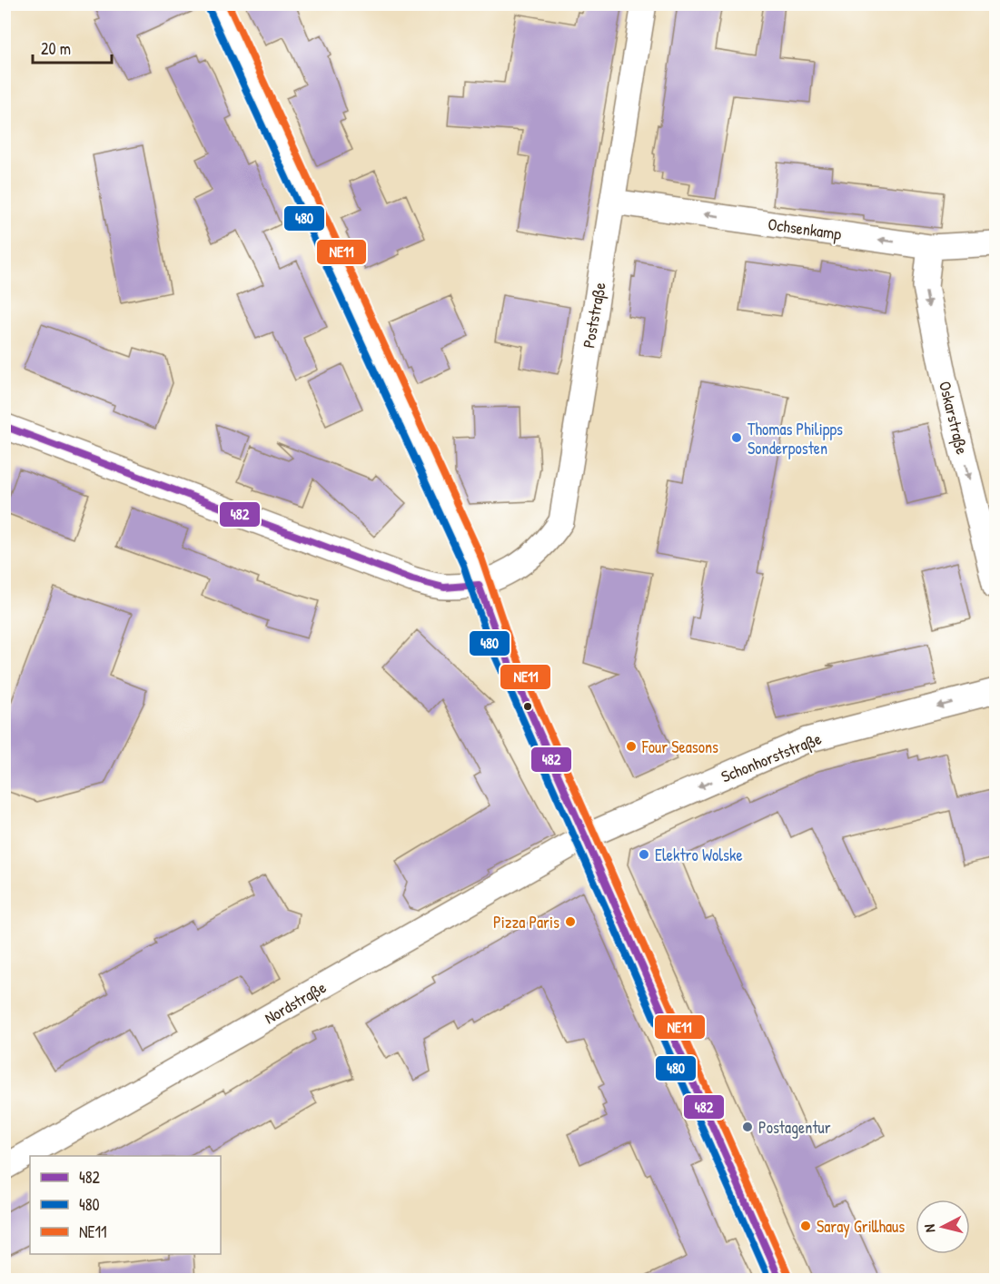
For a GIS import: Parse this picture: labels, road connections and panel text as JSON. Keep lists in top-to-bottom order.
{
  "streets": {
    "street": [
      "Ochsenkamp",
      "Poststraße",
      "Oskarstraße",
      "Schonhorststraße",
      "Nordstraße"
    ]
  },
  "crossings": [
    ["Ochsenkamp", "Poststraße"],
    ["Ochsenkamp", "Oskarstraße"],
    ["Schonhorststraße", "Nordstraße"]
  ],
  "one_way": ["Ochsenkamp", "Oskarstraße", "Schonhorststraße"],
  "places": [
    "Thomas Philipps Sonderposten",
    "Four Seasons",
    "Elektro Wolske",
    "Pizza Paris",
    "Postagentur",
    "Saray Grillhaus"
  ],
  "lines": ["transit line NE11", "transit line 480", "transit line 482"],
  "legend": ["482", "480", "NE11"],
  "scale_bar": "20 m",
  "north": "left"
}
